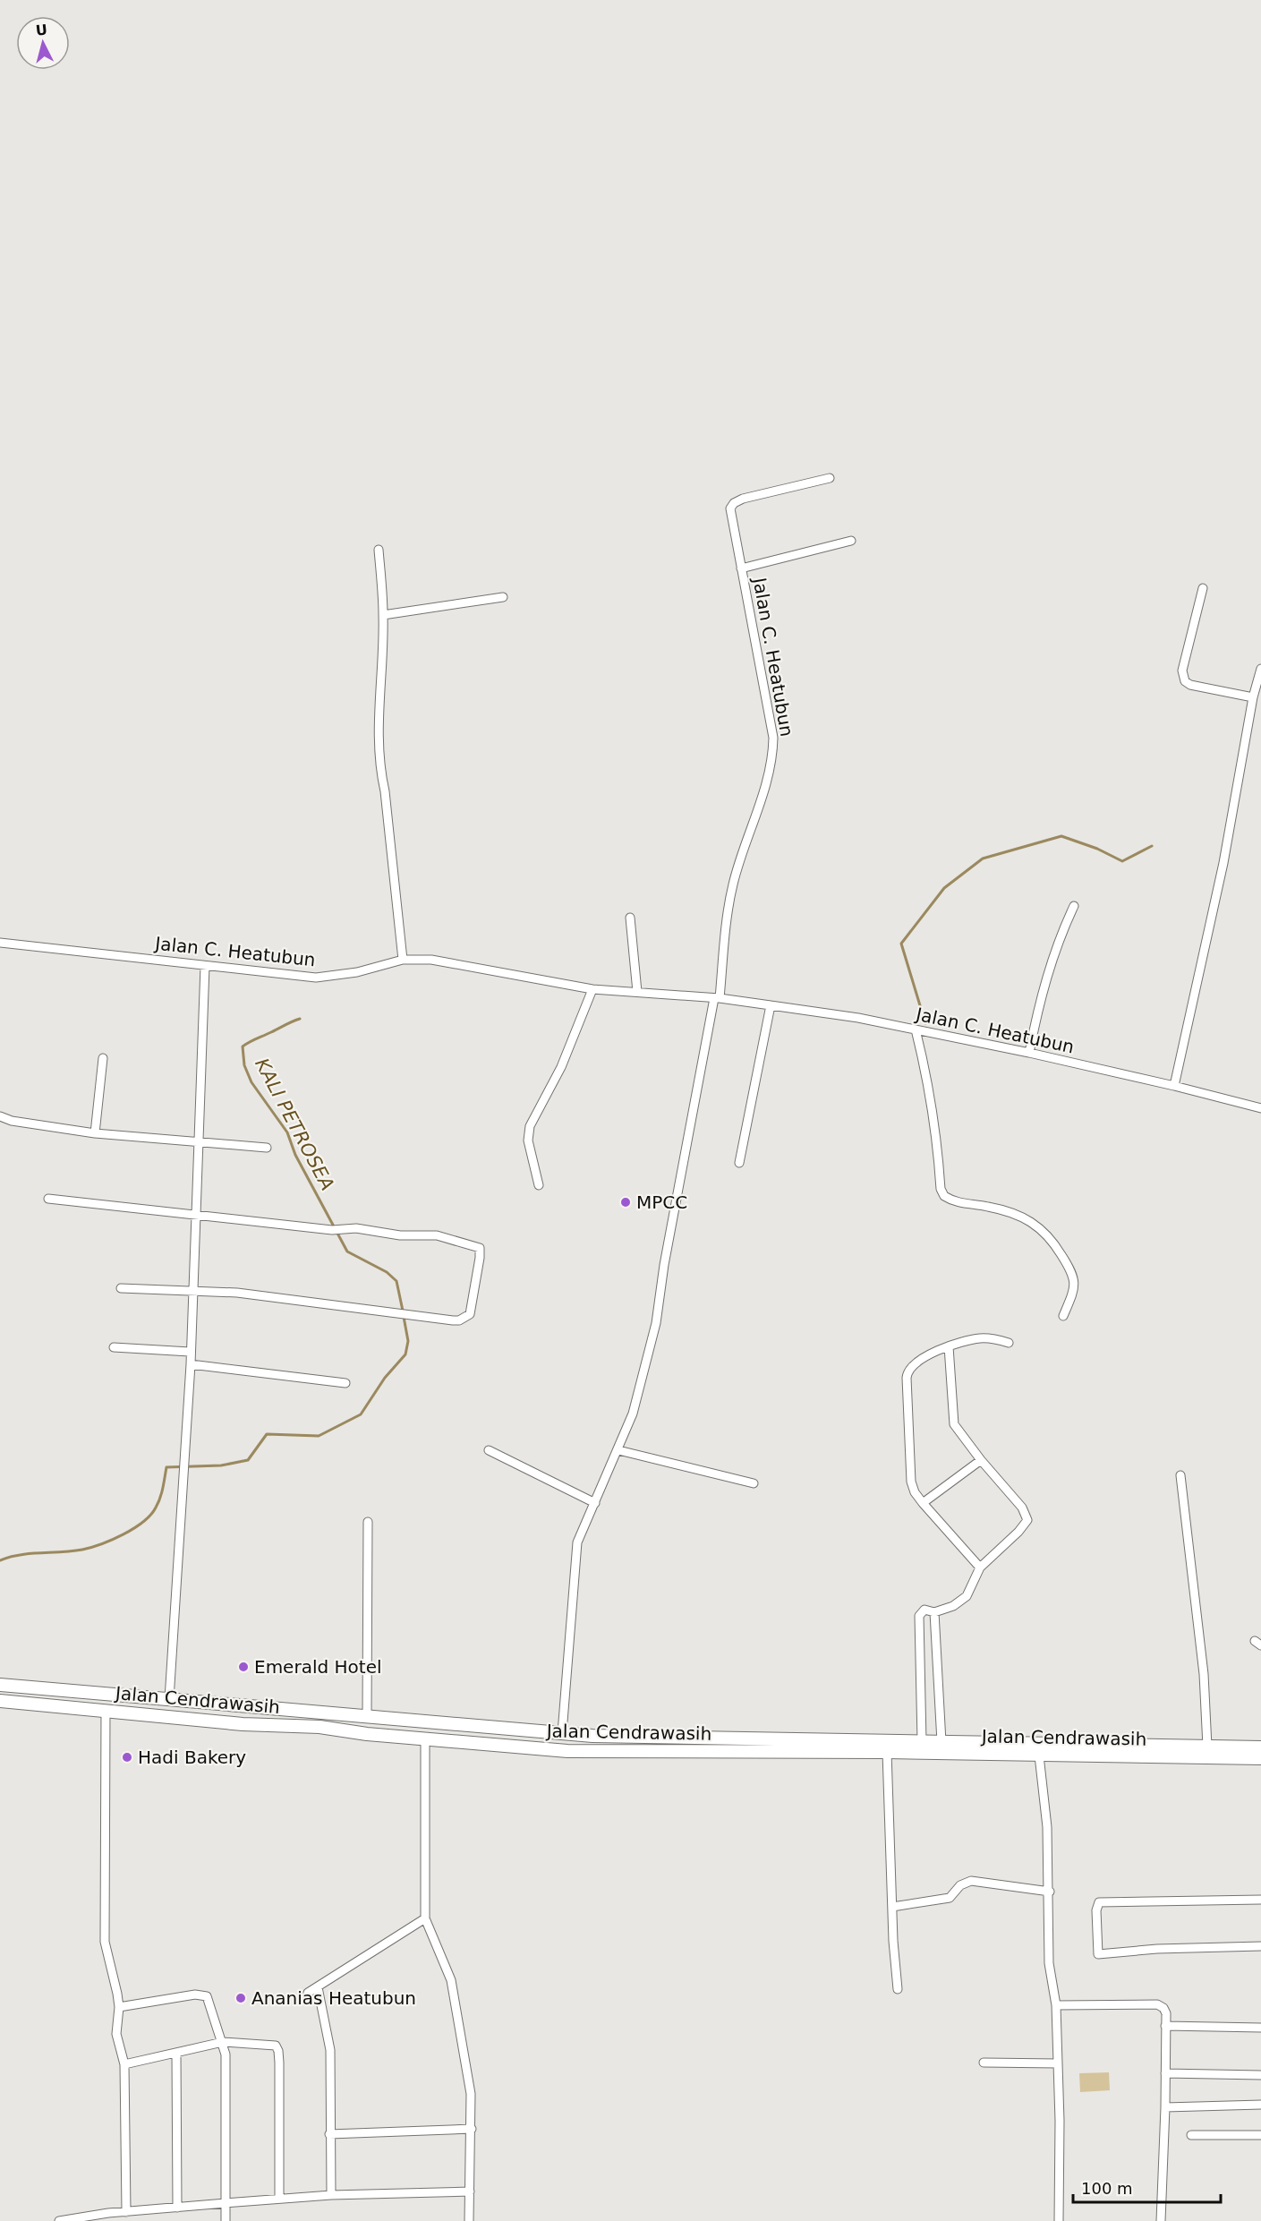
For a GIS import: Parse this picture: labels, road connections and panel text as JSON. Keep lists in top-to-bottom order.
{
  "streets": {
    "main road": ["Jalan Cendrawasih"],
    "street": ["Jalan C. Heatubun"]
  },
  "water": ["KALI PETROSEA"],
  "places": [
    "MPCC",
    "Emerald Hotel",
    "Hadi Bakery",
    "Ananias Heatubun"
  ],
  "scale_bar": "100 m",
  "north": "top"
}
